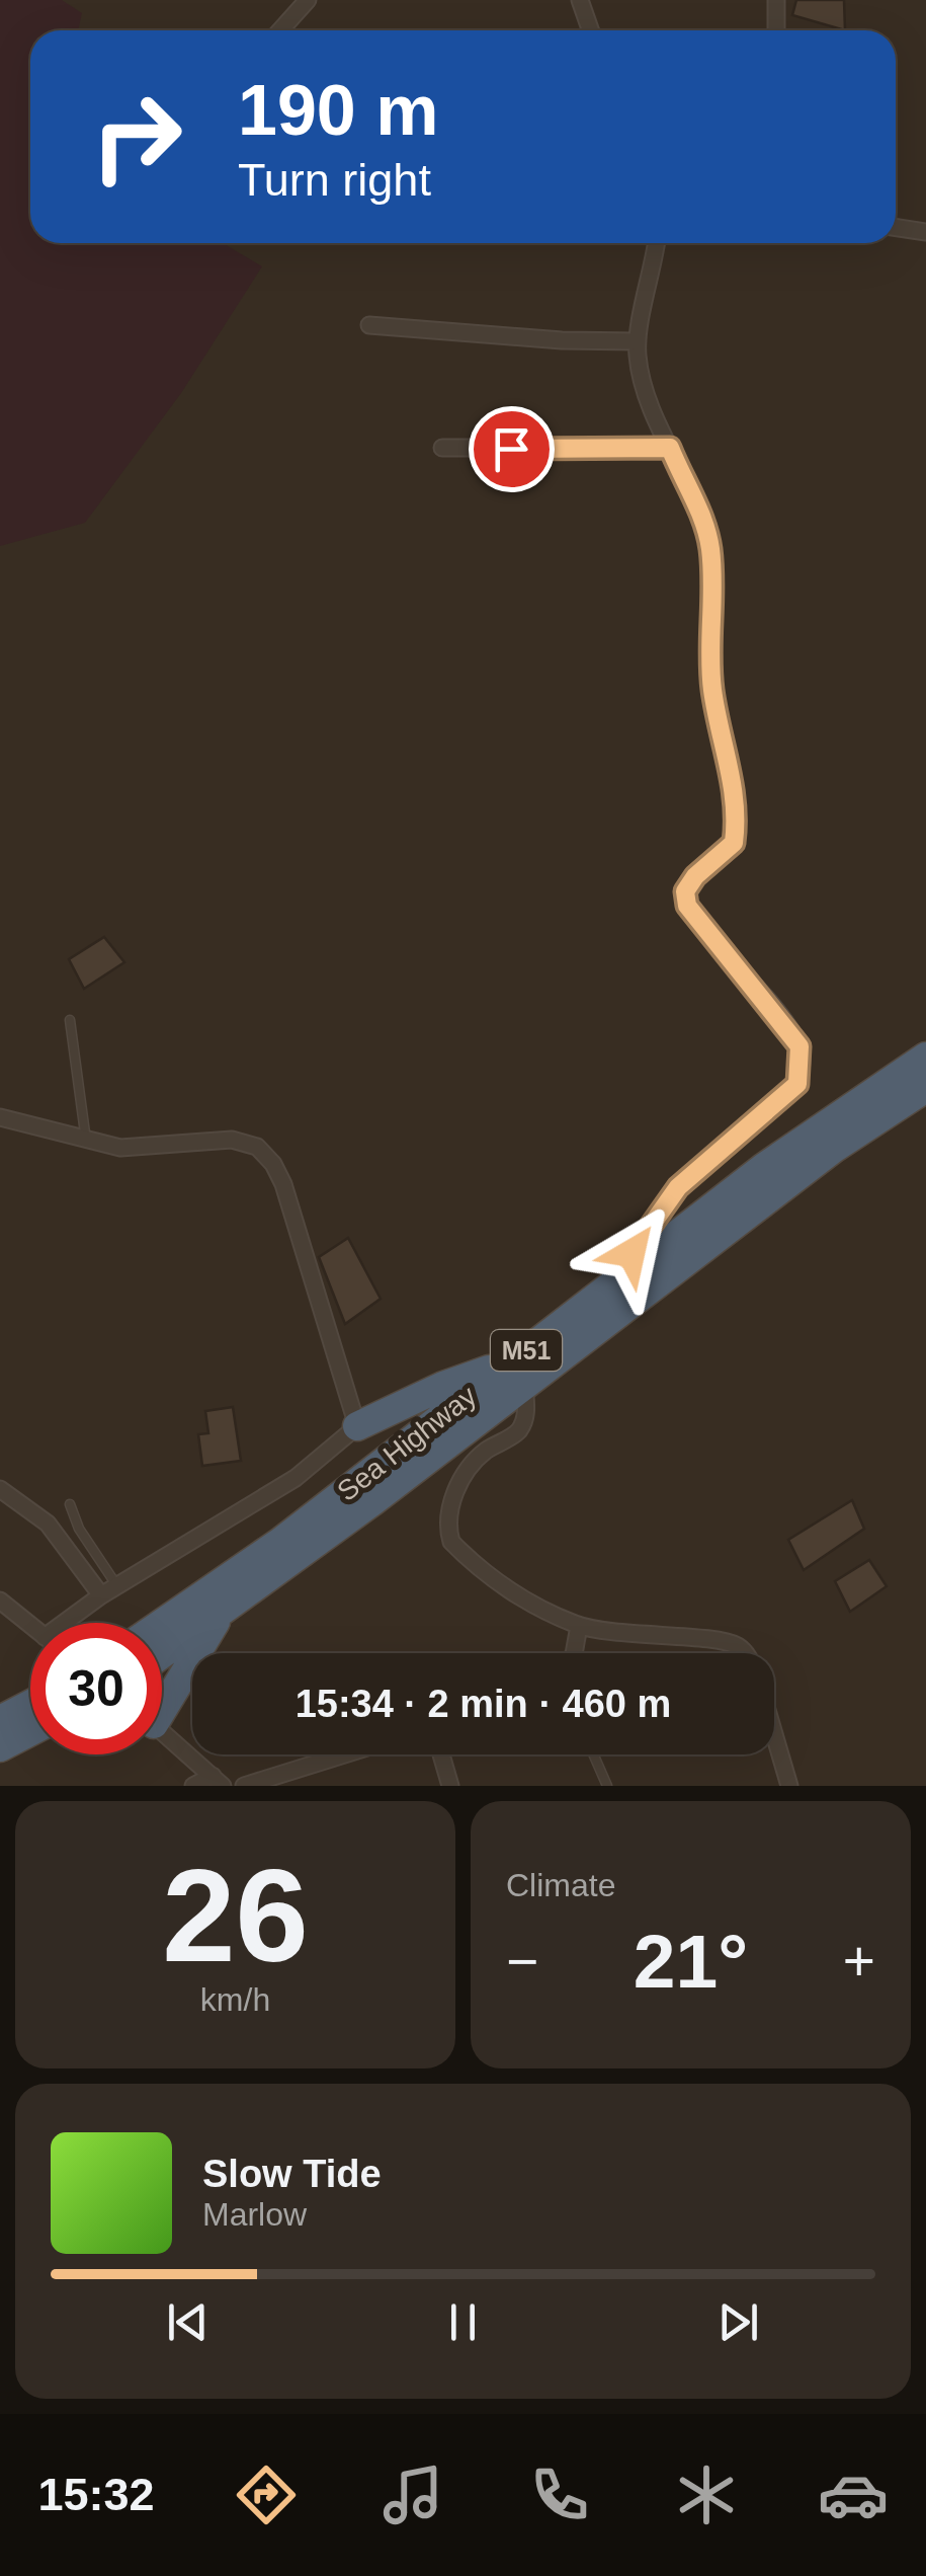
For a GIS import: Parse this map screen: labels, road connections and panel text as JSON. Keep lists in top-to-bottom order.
{
  "streets": {
    "highway": ["M51", "Sea Highway"]
  },
  "page": {
    "turn": ["190 m", "Turn right"],
    "limit": "30",
    "trip": "15:34 · 2 min · 460 m",
    "tile": [
      ["26", "km/h"],
      "Climate"
    ],
    "heat": ["−", "21°", "+"],
    "song": ["Slow Tide", "Marlow"],
    "tabs": "15:32"
  }
}
